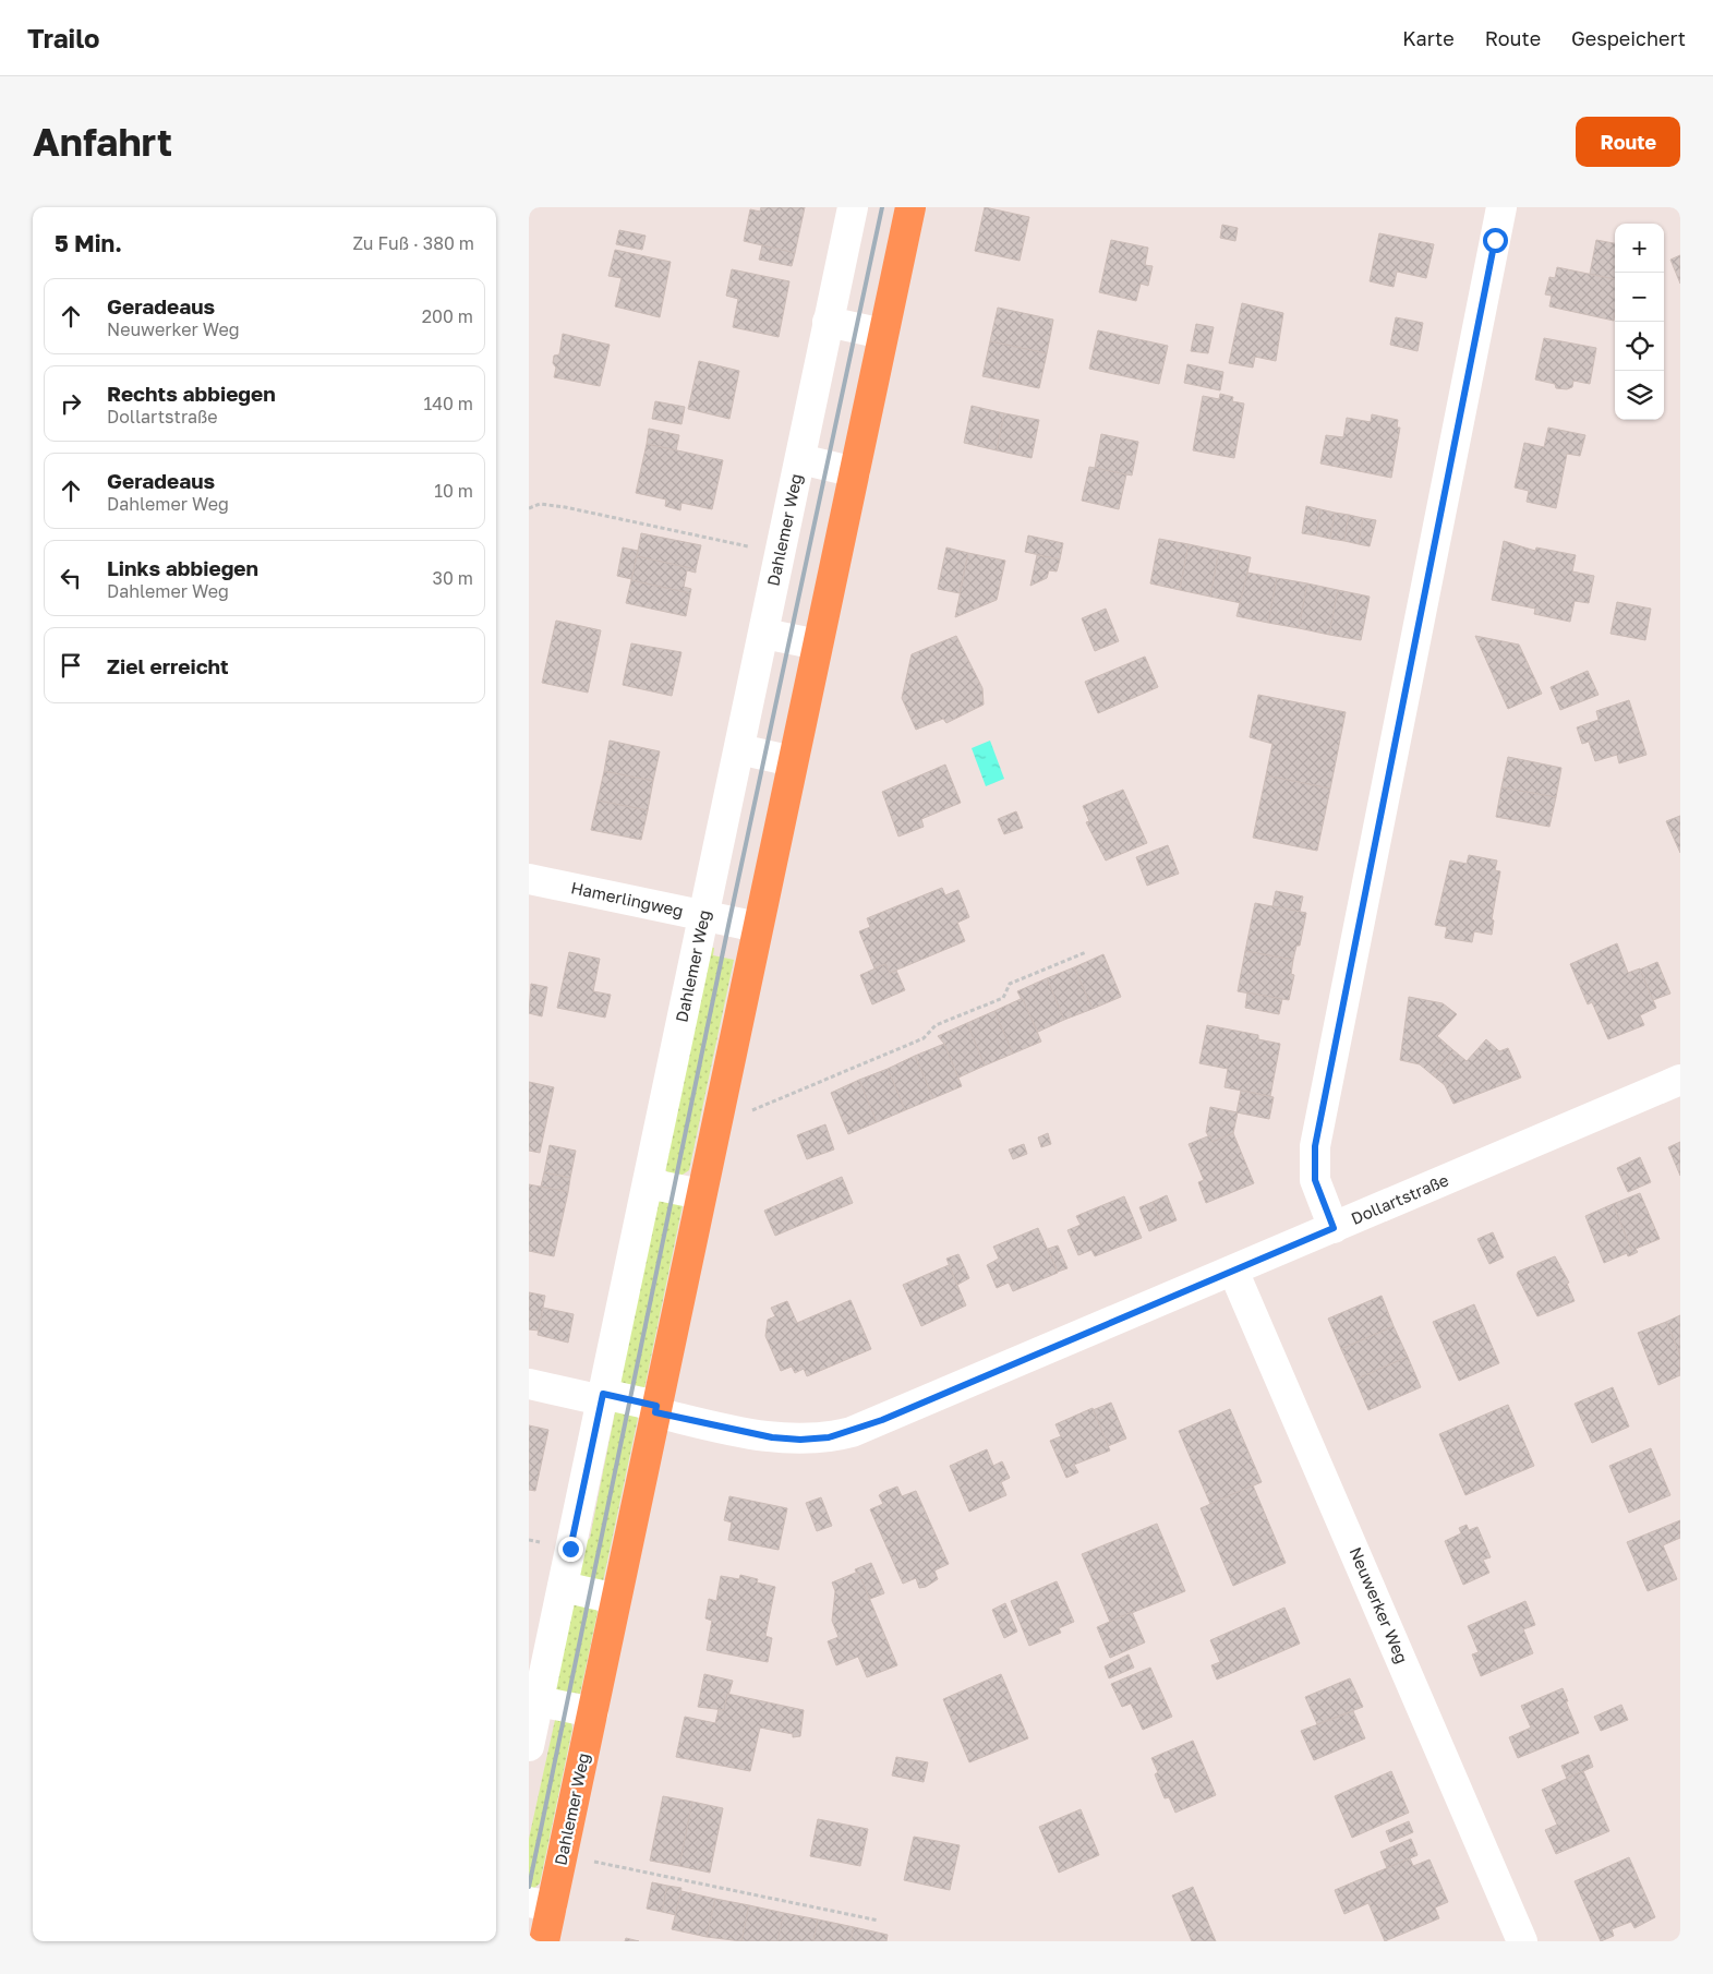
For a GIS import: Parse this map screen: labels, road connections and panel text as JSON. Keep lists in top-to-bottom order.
{
  "streets": {
    "main road": ["Dahlemer Weg"],
    "street": ["Hamerlingweg", "Dollartstraße", "Neuwerker Weg"]
  },
  "crossings": [
    ["Dahlemer Weg", "Hamerlingweg"],
    ["Dahlemer Weg", "Dollartstraße"],
    ["Dollartstraße", "Neuwerker Weg"]
  ],
  "page": {
    "header": "Trailo",
    "nav": ["Karte", "Route", "Gespeichert"],
    "buttons": "Route",
    "title": "Anfahrt",
    "heading": ["5 Min.", "Zu Fuß · 380 m"],
    "map_buttons": ["+", "−"],
    "list": [
      ["Geradeaus", "Neuwerker Weg", "200 m"],
      ["Rechts abbiegen", "Dollartstraße", "140 m"],
      ["Geradeaus", "Dahlemer Weg", "10 m"],
      ["Links abbiegen", "Dahlemer Weg", "30 m"],
      "Ziel erreicht"
    ]
  }
}
